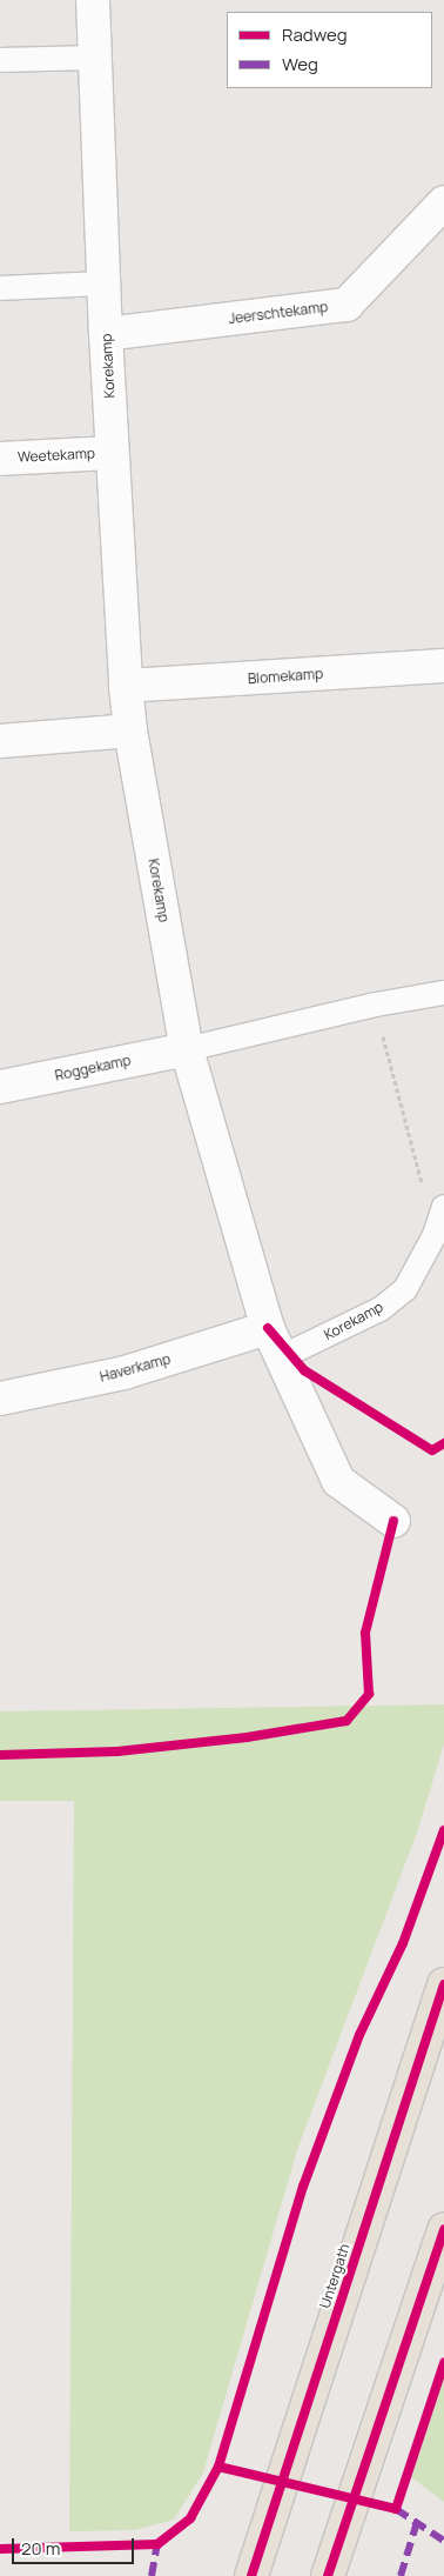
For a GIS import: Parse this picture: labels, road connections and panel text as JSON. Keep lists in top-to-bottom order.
{
  "streets": {
    "main road": ["Untergath"],
    "street": [
      "Jeerschtekamp",
      "Korekamp",
      "Weetekamp",
      "Blomekamp",
      "Roggekamp",
      "Haverkamp"
    ]
  },
  "crossings": [
    ["Jeerschtekamp", "Korekamp"],
    ["Korekamp", "Weetekamp"],
    ["Korekamp", "Blomekamp"],
    ["Korekamp", "Roggekamp"],
    ["Korekamp", "Haverkamp"]
  ],
  "legend": ["Radweg", "Weg"],
  "scale_bar": "20 m"
}
